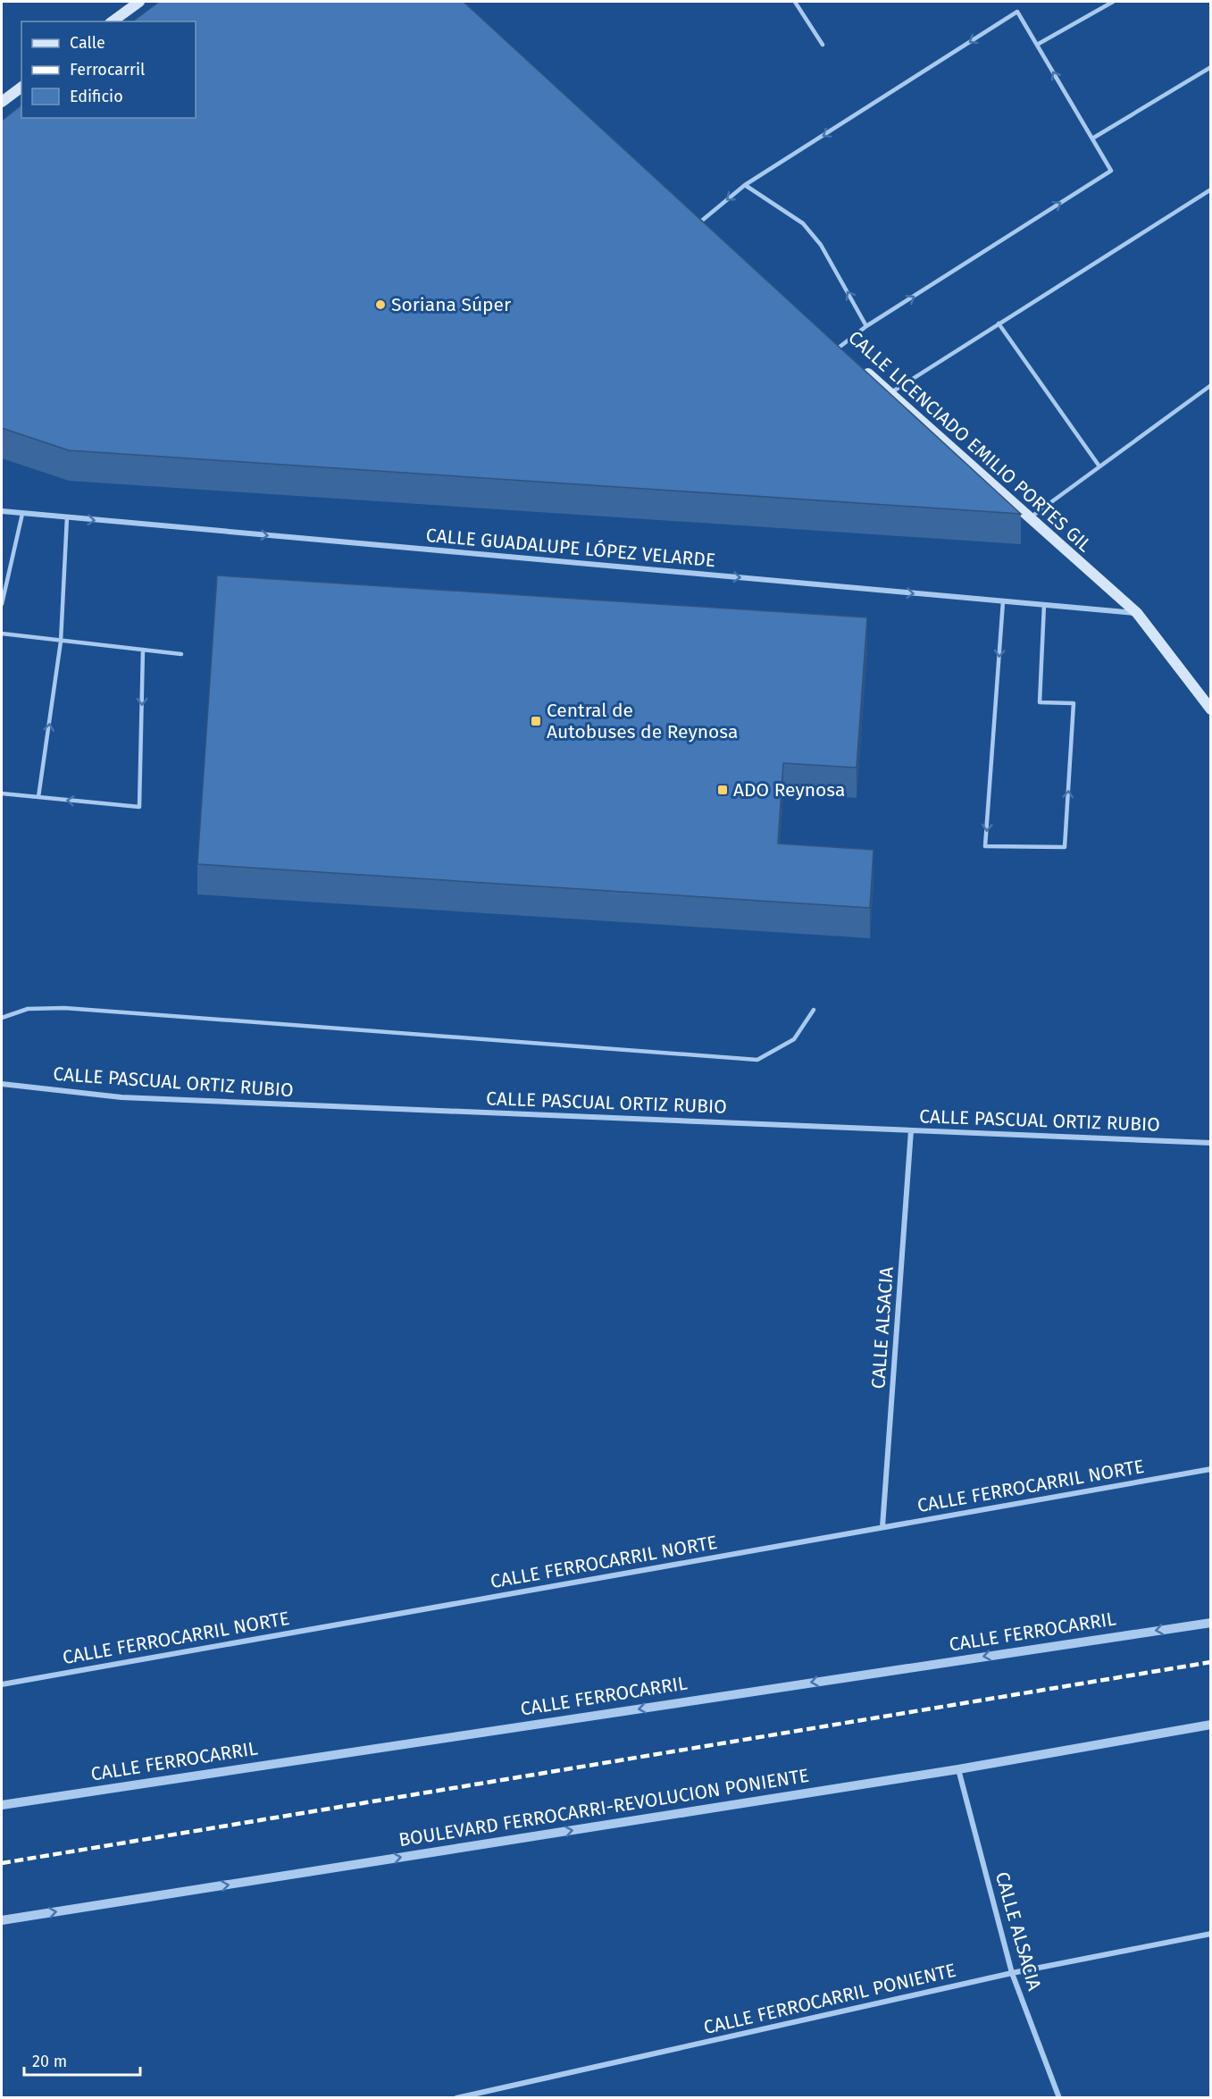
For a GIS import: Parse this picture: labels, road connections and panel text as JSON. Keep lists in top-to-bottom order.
{
  "streets": {
    "main road": ["CALLE LICENCIADO EMILIO PORTES GIL"],
    "street": [
      "CALLE GUADALUPE LÓPEZ VELARDE",
      "CALLE PASCUAL ORTIZ RUBIO",
      "CALLE ALSACIA",
      "CALLE FERROCARRIL NORTE",
      "CALLE FERROCARRIL",
      "BOULEVARD FERROCARRI-REVOLUCION PONIENTE",
      "CALLE FERROCARRIL PONIENTE"
    ]
  },
  "crossings": [
    ["CALLE LICENCIADO EMILIO PORTES GIL", "CALLE GUADALUPE LÓPEZ VELARDE"],
    ["CALLE PASCUAL ORTIZ RUBIO", "CALLE ALSACIA"],
    ["CALLE ALSACIA", "CALLE FERROCARRIL NORTE"],
    ["CALLE ALSACIA", "BOULEVARD FERROCARRI-REVOLUCION PONIENTE"],
    ["CALLE ALSACIA", "CALLE FERROCARRIL PONIENTE"]
  ],
  "one_way": ["CALLE GUADALUPE LÓPEZ VELARDE", "CALLE FERROCARRIL", "BOULEVARD FERROCARRI-REVOLUCION PONIENTE"],
  "places": {
    "other": ["Soriana Súper"],
    "transit": ["Central de Autobuses de Reynosa", "ADO Reynosa"]
  },
  "legend": ["Calle", "Ferrocarril", "Edificio"],
  "scale_bar": "20 m"
}
